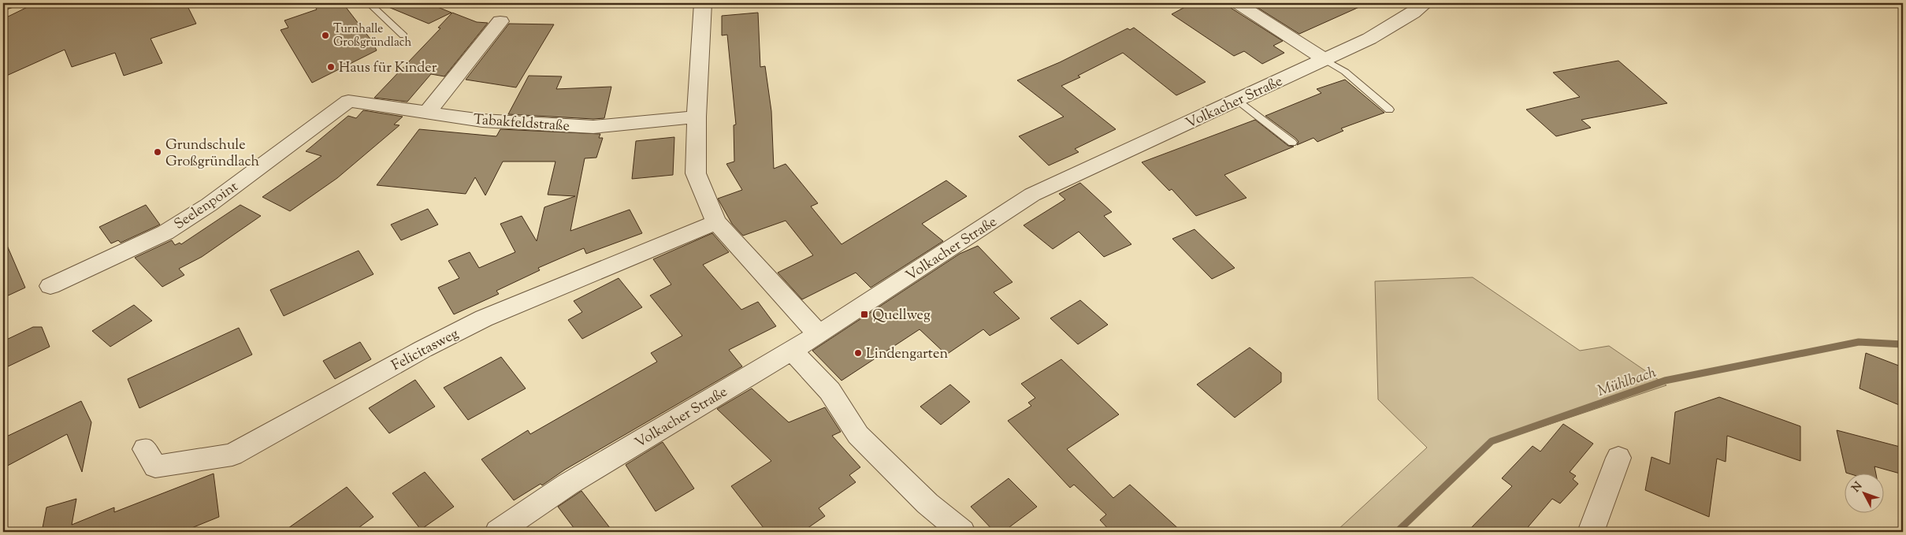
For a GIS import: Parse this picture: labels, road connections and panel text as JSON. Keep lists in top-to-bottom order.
{
  "streets": {
    "street": [
      "Volkacher Straße",
      "Tabakfeldstraße",
      "Seelenpoint",
      "Felicitasweg"
    ]
  },
  "crossings": [
    ["Tabakfeldstraße", "Seelenpoint"]
  ],
  "water": ["Mühlbach"],
  "places": {
    "other": [
      "Turnhalle Großgründlach",
      "Haus für Kinder",
      "Grundschule Großgründlach",
      "Lindengarten"
    ],
    "transit": ["Quellweg"]
  },
  "north": "top left"
}
